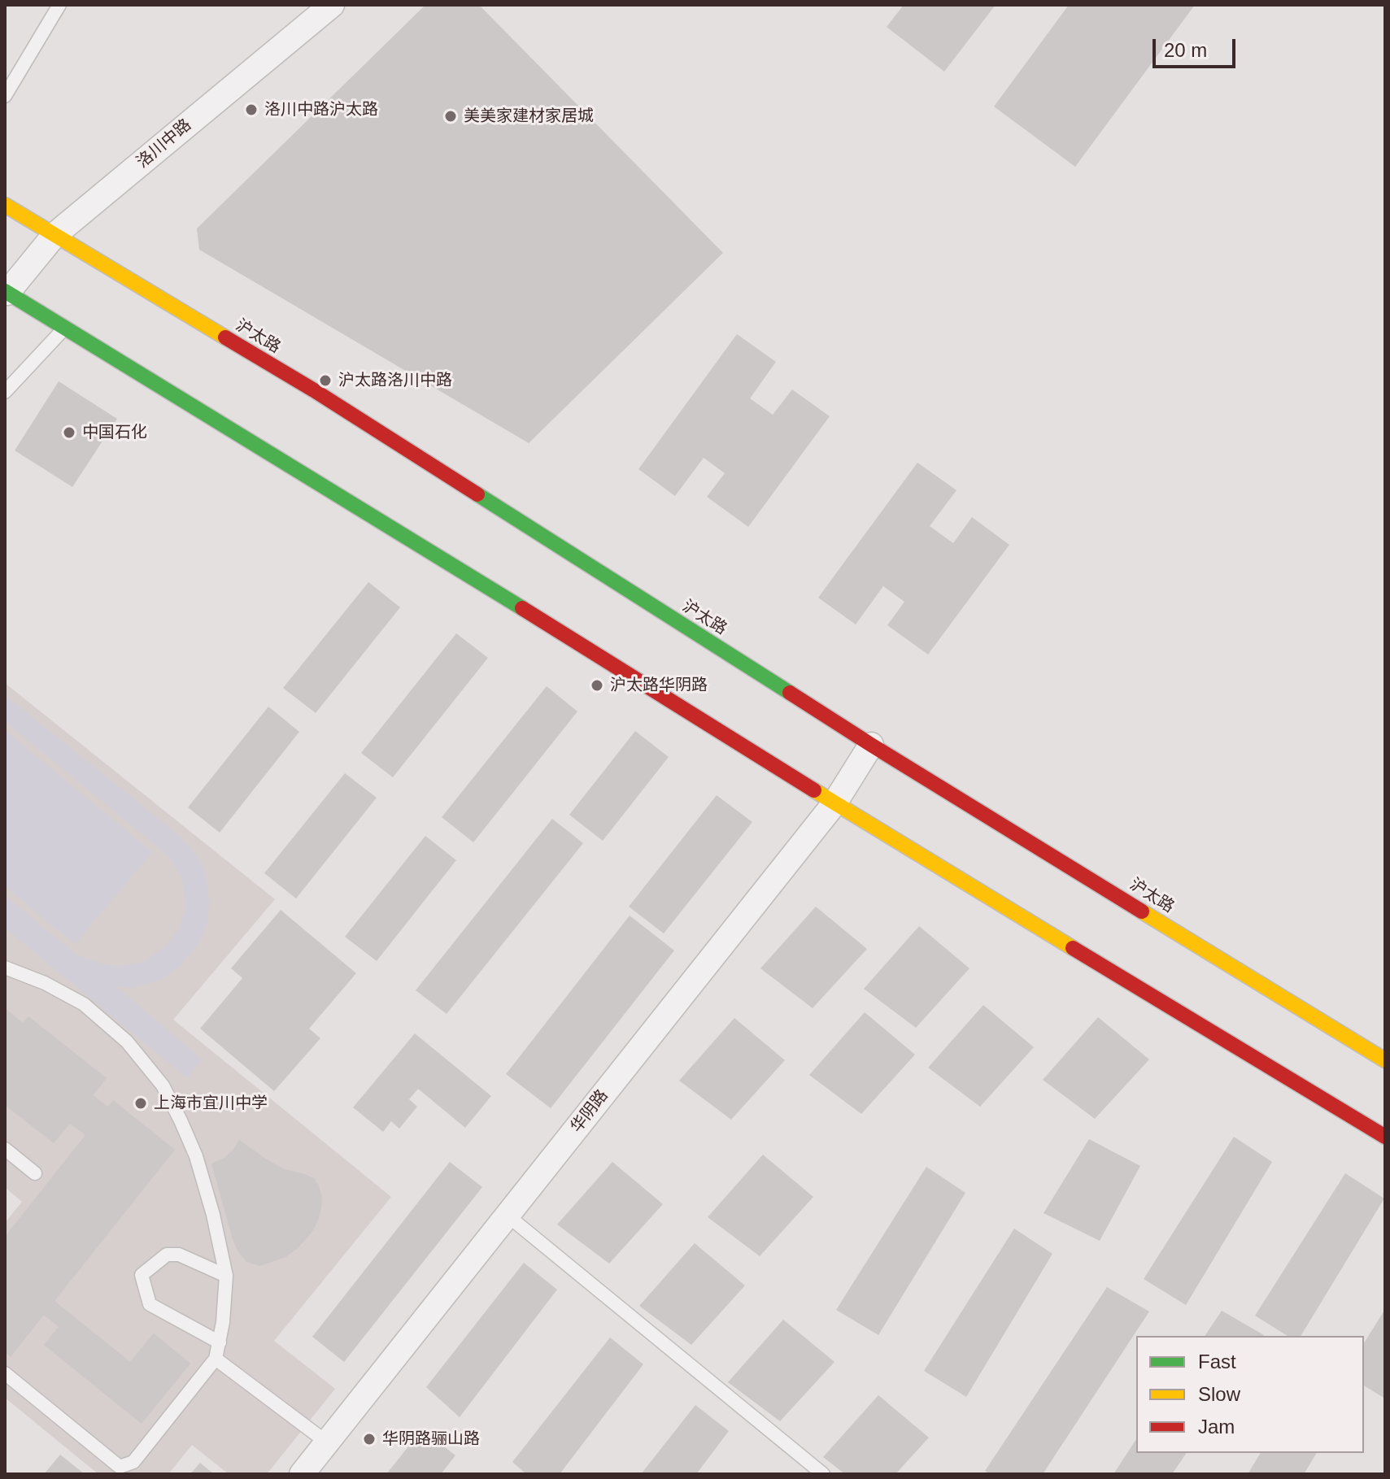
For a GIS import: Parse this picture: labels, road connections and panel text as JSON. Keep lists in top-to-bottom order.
{
  "streets": {
    "main road": ["沪太路"],
    "street": ["洛川中路", "华阴路"]
  },
  "crossings": [
    ["洛川中路", "沪太路"],
    ["沪太路", "华阴路"]
  ],
  "places": [
    "洛川中路沪太路",
    "美美家建材家居城",
    "沪太路洛川中路",
    "中国石化",
    "沪太路华阴路",
    "上海市宜川中学",
    "华阴路骊山路"
  ],
  "legend": ["Fast", "Slow", "Jam"],
  "scale_bar": "20 m"
}
